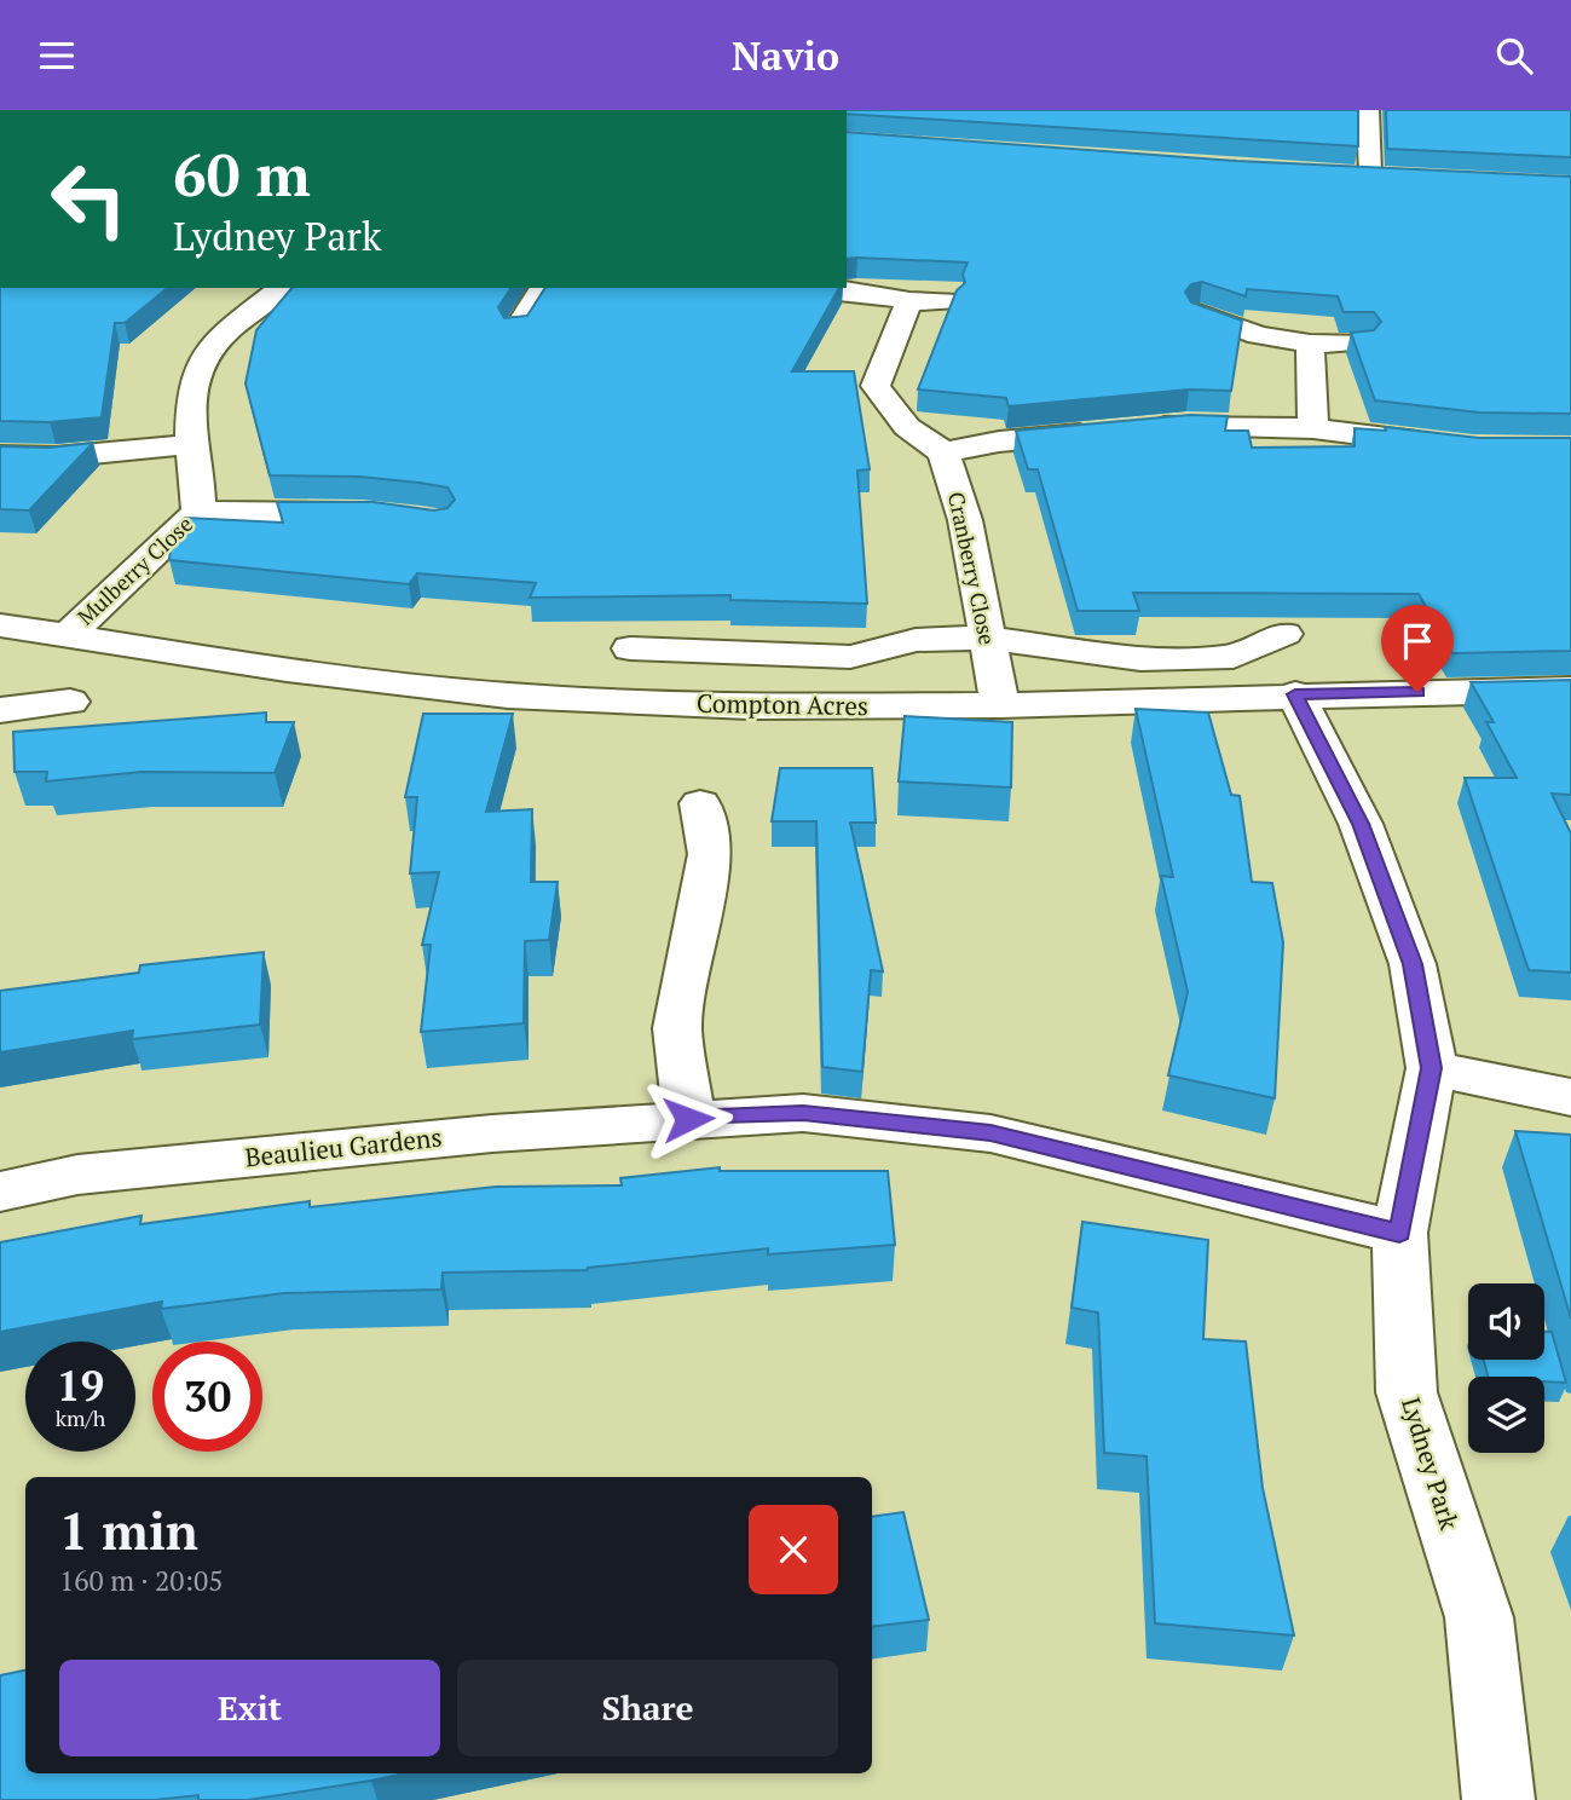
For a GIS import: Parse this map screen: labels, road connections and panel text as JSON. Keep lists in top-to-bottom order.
{
  "streets": {
    "street": [
      "Cranberry Close",
      "Mulberry Close",
      "Compton Acres",
      "Beaulieu Gardens",
      "Lydney Park"
    ]
  },
  "crossings": [
    ["Cranberry Close", "Compton Acres"],
    ["Mulberry Close", "Compton Acres"],
    ["Compton Acres", "Lydney Park"],
    ["Beaulieu Gardens", "Lydney Park"]
  ],
  "page": {
    "header": "Navio",
    "turn": ["60 m", "Lydney Park"],
    "speed": "19 km/h",
    "limit": "30",
    "heading": ["1 min", "160 m · 20:05"],
    "buttons": ["Exit", "Share"]
  }
}
